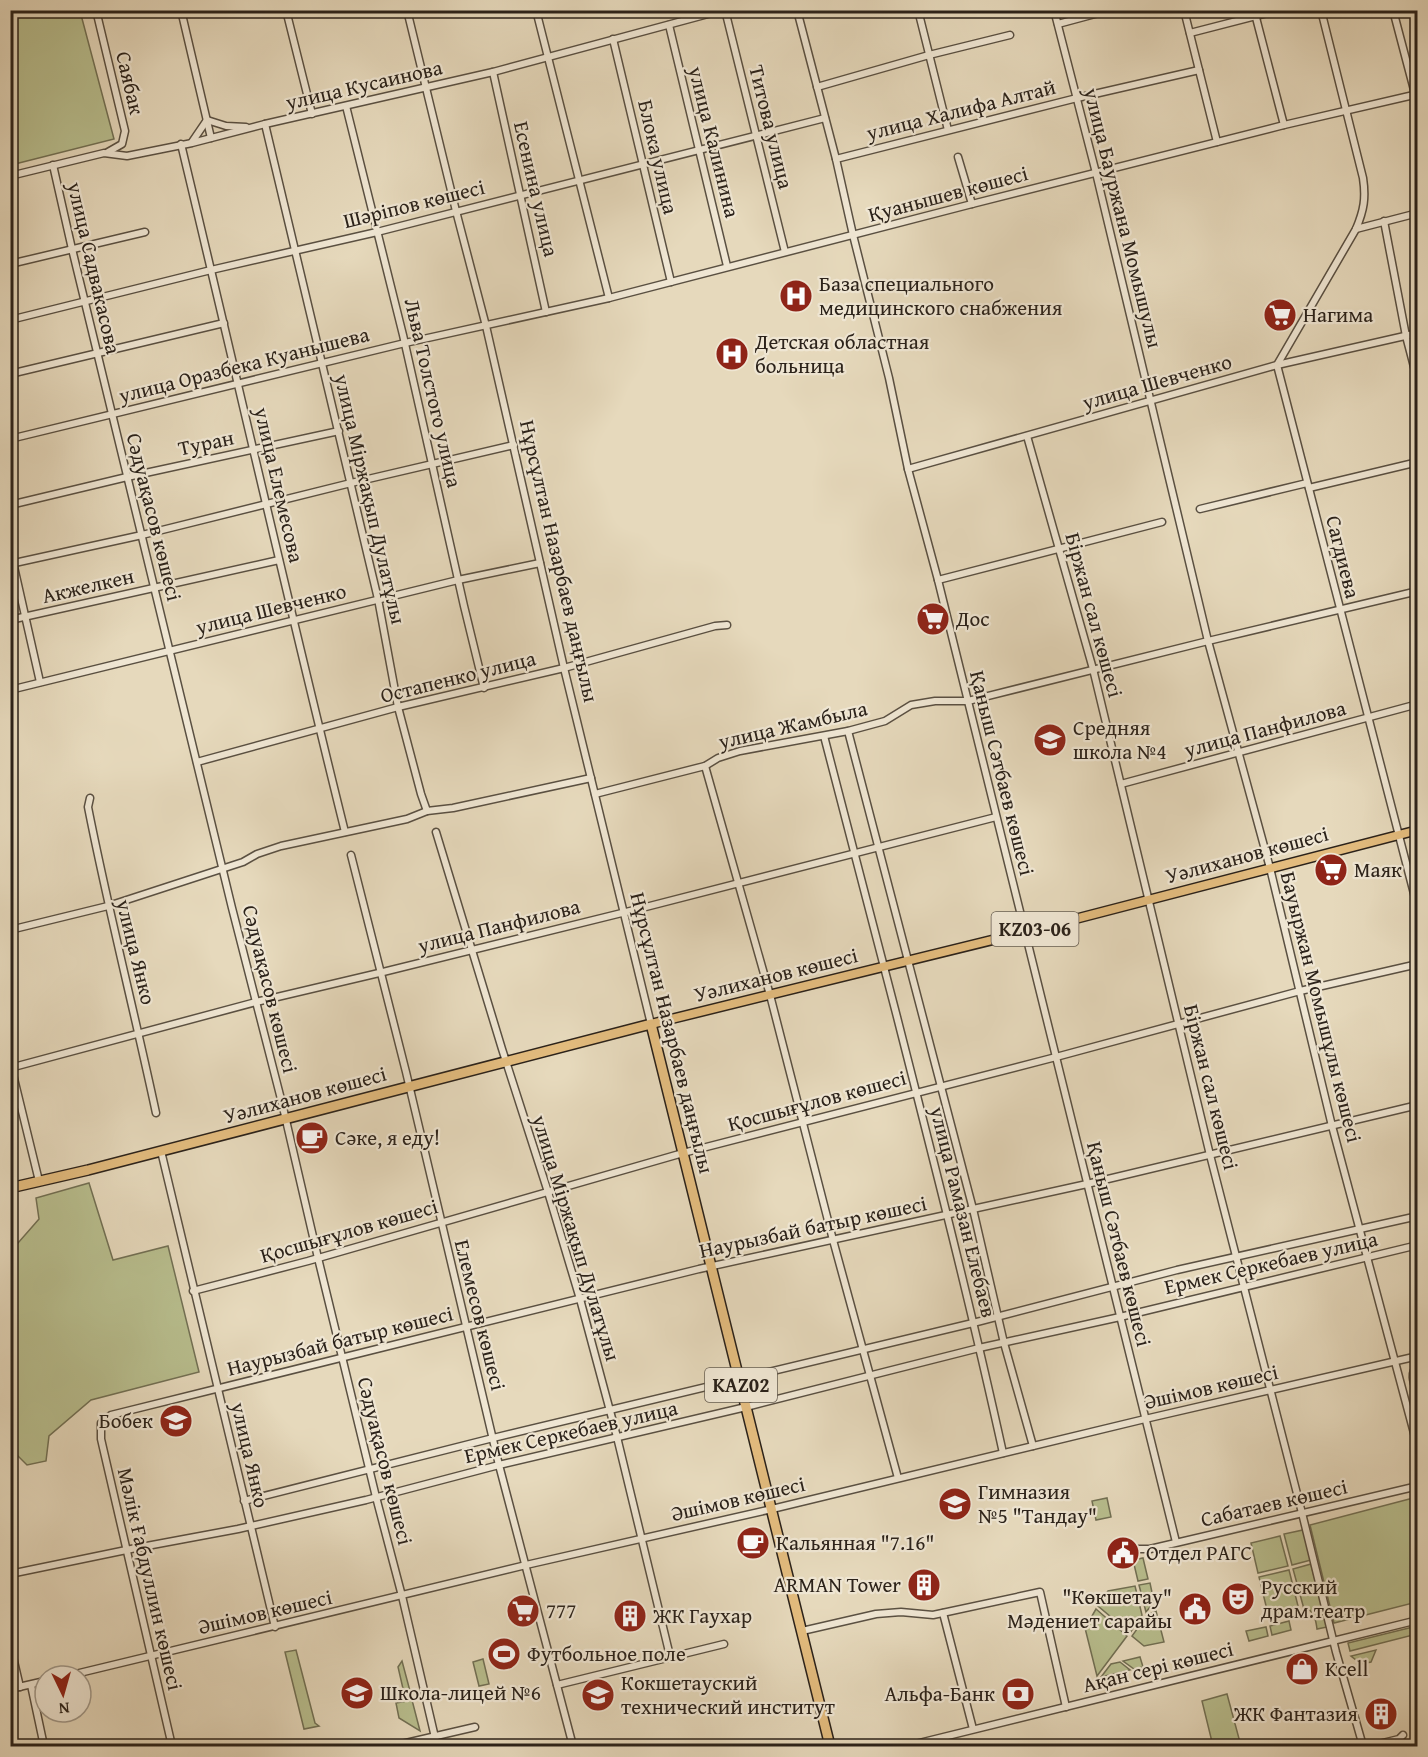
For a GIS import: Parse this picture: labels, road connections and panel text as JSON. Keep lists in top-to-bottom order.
{
  "streets": {
    "highway": ["Нұрсұлтан Назарбаев даңғылы", "Уәлиханов көшесі", "KАZ02"],
    "main road": ["KZ03-06"],
    "street": [
      "Саябак",
      "улица Кусаинова",
      "улица Халифа Алтай",
      "Титова улица",
      "улица Калинина",
      "Блока улица",
      "Есенина улица",
      "Қуанышев көшесі",
      "Шәріпов көшесі",
      "улица Бауржана Момышулы",
      "улица Садвакасова",
      "улица Оразбека Куанышева",
      "улица Шевченко",
      "Льва Толстого улица",
      "Туран",
      "улица Елемесова",
      "улица Міржақып Дулатұлы",
      "Сәдуақасов көшесі",
      "Сагдиева",
      "Акжелкен",
      "Біржан сал көшесі",
      "Остапенко улица",
      "улица Жамбыла",
      "улица Панфилова",
      "Қаныш Сәтбаев көшесі",
      "улица Янко",
      "Бауыржан Момышұлы көшесі",
      "Қосшығұлов көшесі",
      "улица Рамазан Елебаев",
      "Наурызбай батыр көшесі",
      "Ермек Серкебаев улица",
      "Елемесов көшесі",
      "Әшімов көшесі",
      "Сабатаев көшесі",
      "Мәлік Ғабдуллин көшесі",
      "Ақан сері көшесі"
    ]
  },
  "crossings": [
    ["Саябак", "улица Кусаинова"],
    ["улица Кусаинова", "Титова улица"],
    ["улица Кусаинова", "улица Калинина"],
    ["улица Кусаинова", "Блока улица"],
    ["улица Кусаинова", "Есенина улица"],
    ["улица Кусаинова", "улица Садвакасова"],
    ["улица Кусаинова", "Льва Толстого улица"],
    ["улица Кусаинова", "улица Елемесова"],
    ["улица Кусаинова", "улица Міржақып Дулатұлы"],
    ["улица Кусаинова", "Нұрсұлтан Назарбаев даңғылы"],
    ["улица Халифа Алтай", "улица Бауржана Момышулы"],
    ["улица Халифа Алтай", "Қаныш Сәтбаев көшесі"],
    ["Титова улица", "Қуанышев көшесі"],
    ["Титова улица", "Шәріпов көшесі"],
    ["улица Калинина", "Қуанышев көшесі"],
    ["улица Калинина", "Шәріпов көшесі"],
    ["Блока улица", "Қуанышев көшесі"],
    ["Блока улица", "Шәріпов көшесі"],
    ["Есенина улица", "Қуанышев көшесі"],
    ["Есенина улица", "Шәріпов көшесі"],
    ["Қуанышев көшесі", "улица Бауржана Момышулы"],
    ["Қуанышев көшесі", "улица Оразбека Куанышева"],
    ["Қуанышев көшесі", "Нұрсұлтан Назарбаев даңғылы"],
    ["Қуанышев көшесі", "Қаныш Сәтбаев көшесі"],
    ["Шәріпов көшесі", "улица Садвакасова"],
    ["Шәріпов көшесі", "Льва Толстого улица"],
    ["Шәріпов көшесі", "улица Елемесова"],
    ["Шәріпов көшесі", "улица Міржақып Дулатұлы"],
    ["Шәріпов көшесі", "Нұрсұлтан Назарбаев даңғылы"],
    ["Шәріпов көшесі", "Қаныш Сәтбаев көшесі"],
    ["улица Бауржана Момышулы", "улица Шевченко"],
    ["улица Бауржана Момышулы", "Бауыржан Момышұлы көшесі"],
    ["улица Садвакасова", "улица Оразбека Куанышева"],
    ["улица Садвакасова", "Сәдуақасов көшесі"],
    ["улица Оразбека Куанышева", "Льва Толстого улица"],
    ["улица Оразбека Куанышева", "улица Елемесова"],
    ["улица Оразбека Куанышева", "улица Міржақып Дулатұлы"],
    ["улица Оразбека Куанышева", "Сәдуақасов көшесі"],
    ["улица Оразбека Куанышева", "Нұрсұлтан Назарбаев даңғылы"],
    ["улица Шевченко", "Льва Толстого улица"],
    ["улица Шевченко", "улица Елемесова"],
    ["улица Шевченко", "улица Міржақып Дулатұлы"],
    ["улица Шевченко", "Сәдуақасов көшесі"],
    ["улица Шевченко", "Сагдиева"],
    ["улица Шевченко", "Нұрсұлтан Назарбаев даңғылы"],
    ["улица Шевченко", "Біржан сал көшесі"],
    ["улица Шевченко", "Қаныш Сәтбаев көшесі"],
    ["Льва Толстого улица", "Остапенко улица"],
    ["Туран", "улица Елемесова"],
    ["Туран", "улица Міржақып Дулатұлы"],
    ["Туран", "Сәдуақасов көшесі"],
    ["улица Елемесова", "Акжелкен"],
    ["улица Елемесова", "Остапенко улица"],
    ["улица Міржақып Дулатұлы", "Остапенко улица"],
    ["улица Міржақып Дулатұлы", "улица Панфилова"],
    ["улица Міржақып Дулатұлы", "Уәлиханов көшесі"],
    ["улица Міржақып Дулатұлы", "Қосшығұлов көшесі"],
    ["улица Міржақып Дулатұлы", "Наурызбай батыр көшесі"],
    ["улица Міржақып Дулатұлы", "Ермек Серкебаев улица"],
    ["улица Міржақып Дулатұлы", "Әшімов көшесі"],
    ["Сәдуақасов көшесі", "Акжелкен"],
    ["Сәдуақасов көшесі", "Остапенко улица"],
    ["Сәдуақасов көшесі", "улица Панфилова"],
    ["Сәдуақасов көшесі", "Уәлиханов көшесі"],
    ["Сәдуақасов көшесі", "Қосшығұлов көшесі"],
    ["Сәдуақасов көшесі", "Наурызбай батыр көшесі"],
    ["Сәдуақасов көшесі", "Ермек Серкебаев улица"],
    ["Сәдуақасов көшесі", "Әшімов көшесі"],
    ["Сагдиева", "улица Жамбыла"],
    ["Сагдиева", "улица Панфилова"],
    ["Сагдиева", "Уәлиханов көшесі"],
    ["Нұрсұлтан Назарбаев даңғылы", "Остапенко улица"],
    ["Нұрсұлтан Назарбаев даңғылы", "улица Жамбыла"],
    ["Нұрсұлтан Назарбаев даңғылы", "улица Панфилова"],
    ["Нұрсұлтан Назарбаев даңғылы", "Уәлиханов көшесі"],
    ["Нұрсұлтан Назарбаев даңғылы", "Қосшығұлов көшесі"],
    ["Нұрсұлтан Назарбаев даңғылы", "Наурызбай батыр көшесі"],
    ["Нұрсұлтан Назарбаев даңғылы", "Ермек Серкебаев улица"],
    ["Нұрсұлтан Назарбаев даңғылы", "Әшімов көшесі"],
    ["Біржан сал көшесі", "улица Жамбыла"],
    ["Біржан сал көшесі", "улица Панфилова"],
    ["Біржан сал көшесі", "Уәлиханов көшесі"],
    ["Біржан сал көшесі", "Қосшығұлов көшесі"],
    ["Біржан сал көшесі", "Наурызбай батыр көшесі"],
    ["Біржан сал көшесі", "Ермек Серкебаев улица"],
    ["Біржан сал көшесі", "Әшімов көшесі"],
    ["Біржан сал көшесі", "Сабатаев көшесі"],
    ["Біржан сал көшесі", "Ақан сері көшесі"],
    ["улица Жамбыла", "Қаныш Сәтбаев көшесі"],
    ["улица Жамбыла", "Бауыржан Момышұлы көшесі"],
    ["улица Жамбыла", "улица Рамазан Елебаев"],
    ["улица Панфилова", "Қаныш Сәтбаев көшесі"],
    ["улица Панфилова", "улица Янко"],
    ["улица Панфилова", "Бауыржан Момышұлы көшесі"],
    ["улица Панфилова", "улица Рамазан Елебаев"],
    ["улица Панфилова", "Елемесов көшесі"],
    ["Қаныш Сәтбаев көшесі", "Уәлиханов көшесі"],
    ["Қаныш Сәтбаев көшесі", "Қосшығұлов көшесі"],
    ["Қаныш Сәтбаев көшесі", "Наурызбай батыр көшесі"],
    ["Қаныш Сәтбаев көшесі", "Ермек Серкебаев улица"],
    ["Қаныш Сәтбаев көшесі", "Әшімов көшесі"],
    ["Қаныш Сәтбаев көшесі", "Сабатаев көшесі"],
    ["Уәлиханов көшесі", "улица Янко"],
    ["Уәлиханов көшесі", "Бауыржан Момышұлы көшесі"],
    ["Уәлиханов көшесі", "улица Рамазан Елебаев"],
    ["Уәлиханов көшесі", "Елемесов көшесі"],
    ["улица Янко", "Қосшығұлов көшесі"],
    ["улица Янко", "Наурызбай батыр көшесі"],
    ["улица Янко", "Ермек Серкебаев улица"],
    ["улица Янко", "Әшімов көшесі"],
    ["Бауыржан Момышұлы көшесі", "Қосшығұлов көшесі"],
    ["Бауыржан Момышұлы көшесі", "Наурызбай батыр көшесі"],
    ["Бауыржан Момышұлы көшесі", "Ермек Серкебаев улица"],
    ["Бауыржан Момышұлы көшесі", "Әшімов көшесі"],
    ["Қосшығұлов көшесі", "улица Рамазан Елебаев"],
    ["Қосшығұлов көшесі", "Елемесов көшесі"],
    ["улица Рамазан Елебаев", "Наурызбай батыр көшесі"],
    ["улица Рамазан Елебаев", "Ермек Серкебаев улица"],
    ["улица Рамазан Елебаев", "Әшімов көшесі"],
    ["Наурызбай батыр көшесі", "Елемесов көшесі"],
    ["Наурызбай батыр көшесі", "Мәлік Ғабдуллин көшесі"],
    ["Ермек Серкебаев улица", "Елемесов көшесі"],
    ["Ермек Серкебаев улица", "Мәлік Ғабдуллин көшесі"],
    ["Елемесов көшесі", "Әшімов көшесі"],
    ["Әшімов көшесі", "Мәлік Ғабдуллин көшесі"]
  ],
  "places": {
    "hospital": ["База специального медицинского снабжения", "Детская областная больница"],
    "supermarket": [
      "Нагима",
      "Дос",
      "Маяк",
      "777"
    ],
    "school or university": [
      "Средняя школа №4",
      "Бобек",
      "Гимназия №5 \"Тандау\"",
      "Школа-лицей №6",
      "Кокшетауский технический институт"
    ],
    "cafe": ["Сәке, я еду!", "Кальянная \"7.16\""],
    "public building": ["Отдел РАГС", "\"Көкшетау\" Мәдениет сарайы"],
    "building": ["ARMAN Tower", "ЖК Гаухар", "ЖК Фантазия"],
    "theatre": ["Русский драм.театр"],
    "sports": ["Футбольное поле"],
    "shop": ["Kcell"],
    "bank": ["Альфа-Банк"]
  },
  "north": "bottom"
}
